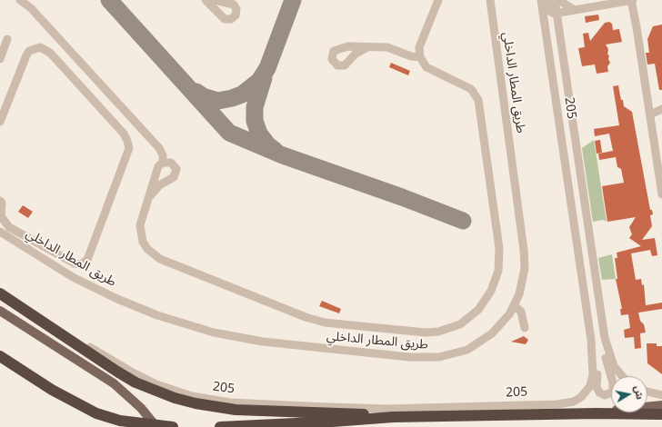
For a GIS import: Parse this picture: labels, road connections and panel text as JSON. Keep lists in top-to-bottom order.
{
  "streets": {
    "street": ["طريق المطار الداخلي", "205"]
  },
  "north": "right"
}
